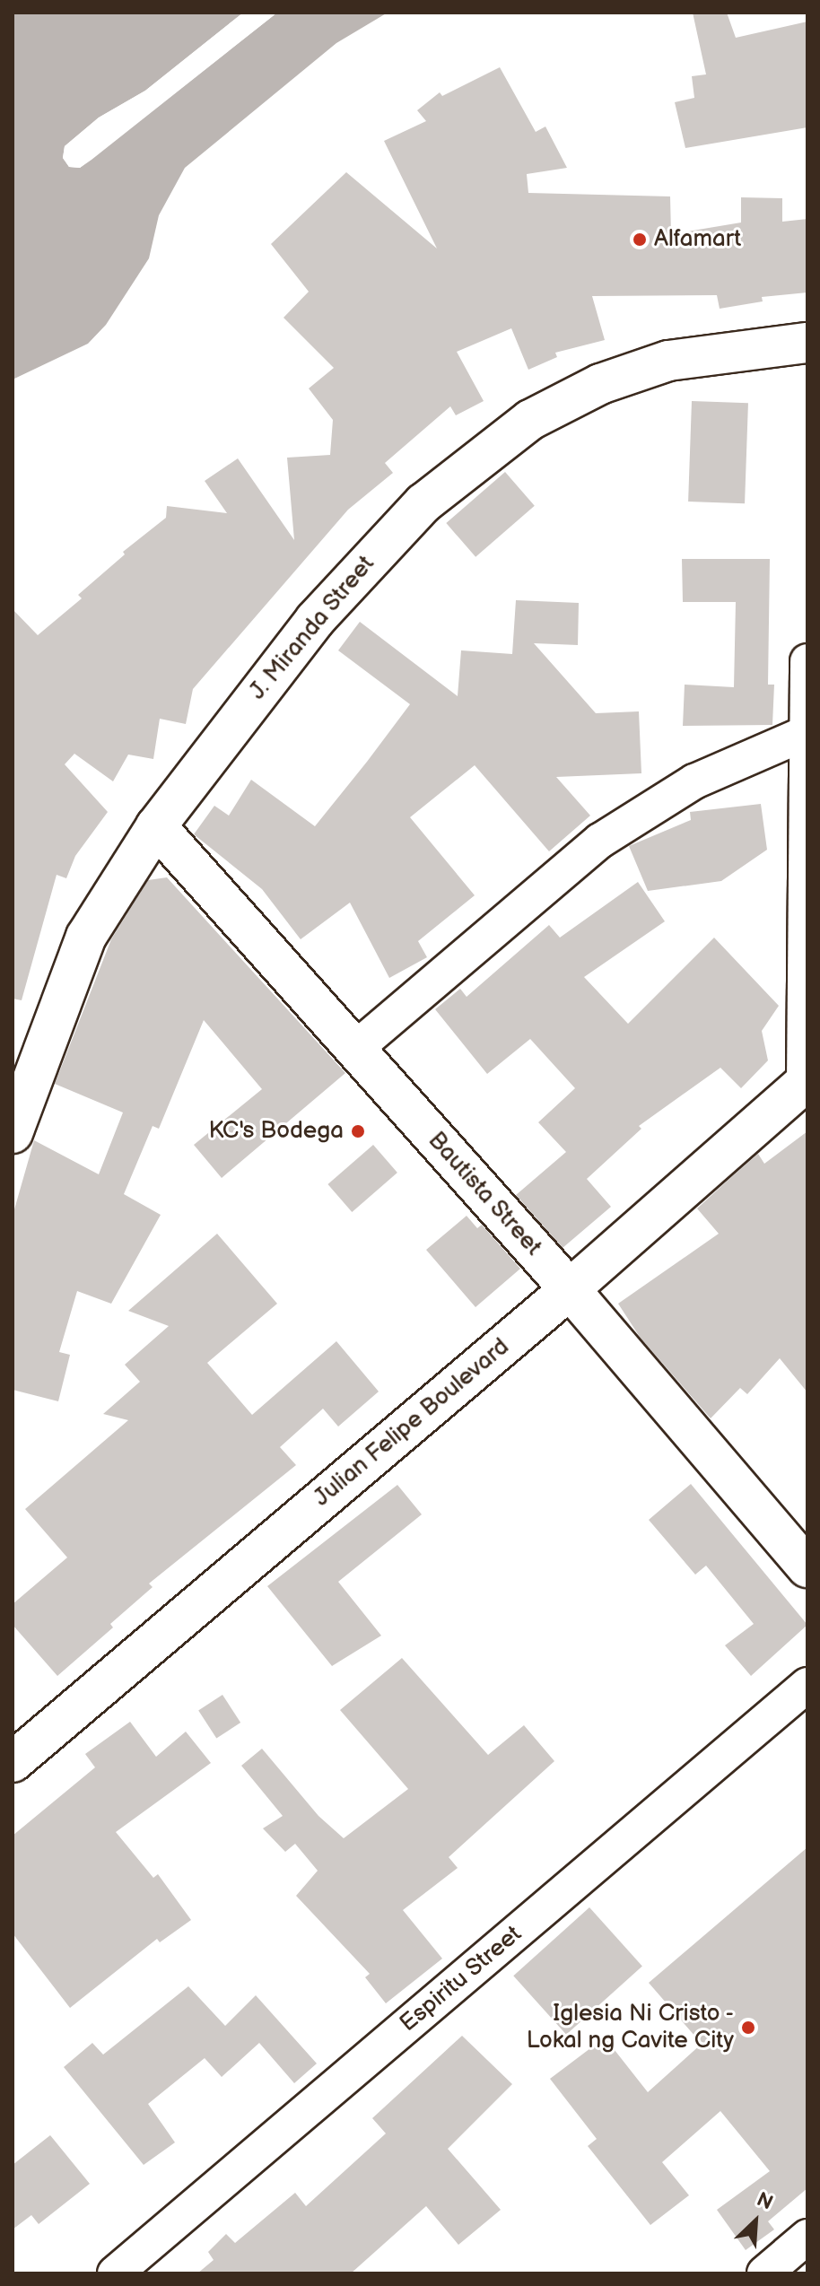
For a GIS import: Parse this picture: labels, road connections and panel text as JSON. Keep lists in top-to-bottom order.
{
  "streets": {
    "main road": ["J. Miranda Street", "Bautista Street", "Julian Felipe Boulevard"],
    "street": ["Espiritu Street"]
  },
  "crossings": [
    ["J. Miranda Street", "Bautista Street"],
    ["Bautista Street", "Julian Felipe Boulevard"]
  ],
  "places": ["Alfamart", "KC's Bodega", "Iglesia Ni Cristo - Lokal ng Cavite City"],
  "north": "top right"
}
